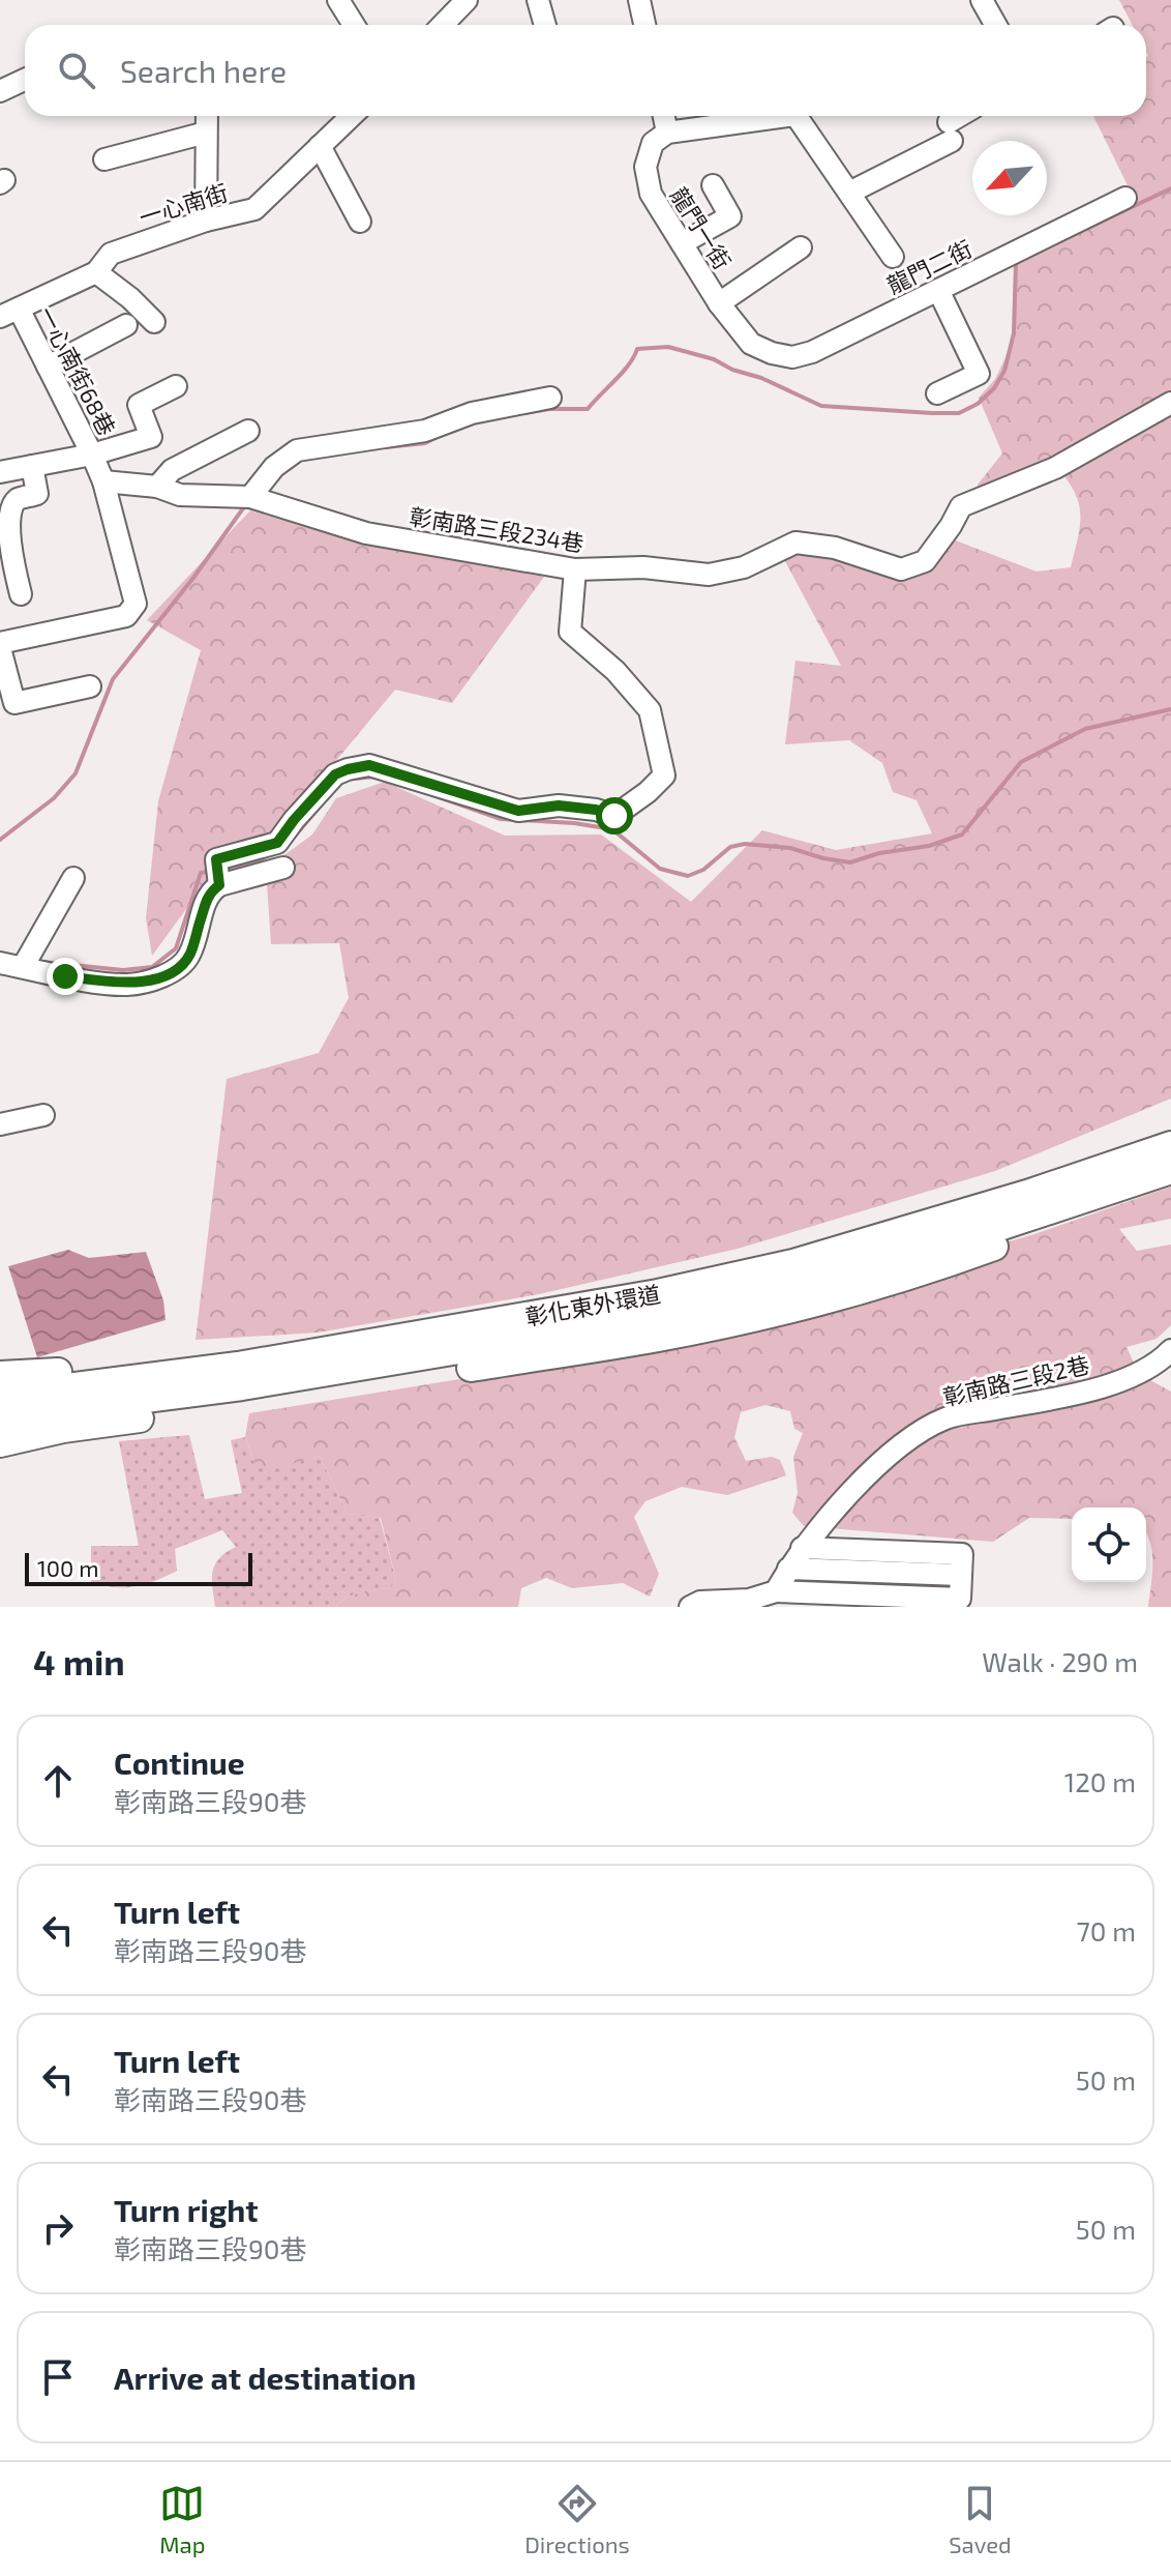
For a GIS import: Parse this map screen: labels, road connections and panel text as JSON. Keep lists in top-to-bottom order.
{
  "streets": {
    "main road": ["彰化東外環道"],
    "street": [
      "一心南街",
      "龍門一街",
      "龍門二街",
      "一心南街68巷",
      "彰南路三段234巷",
      "彰南路三段2巷"
    ]
  },
  "crossings": [
    ["一心南街", "一心南街68巷"],
    ["龍門一街", "龍門二街"],
    ["一心南街68巷", "彰南路三段234巷"]
  ],
  "scale_bar": "100 m",
  "north": "bottom left",
  "page": {
    "search": "Search here",
    "scale": "100 m",
    "heading": ["4 min", "Walk · 290 m"],
    "list": [
      ["Continue", "彰南路三段90巷", "120 m"],
      ["Turn left", "彰南路三段90巷", "70 m"],
      ["Turn left", "彰南路三段90巷", "50 m"],
      ["Turn right", "彰南路三段90巷", "50 m"],
      "Arrive at destination"
    ],
    "nav": ["Map", "Directions", "Saved"]
  }
}
